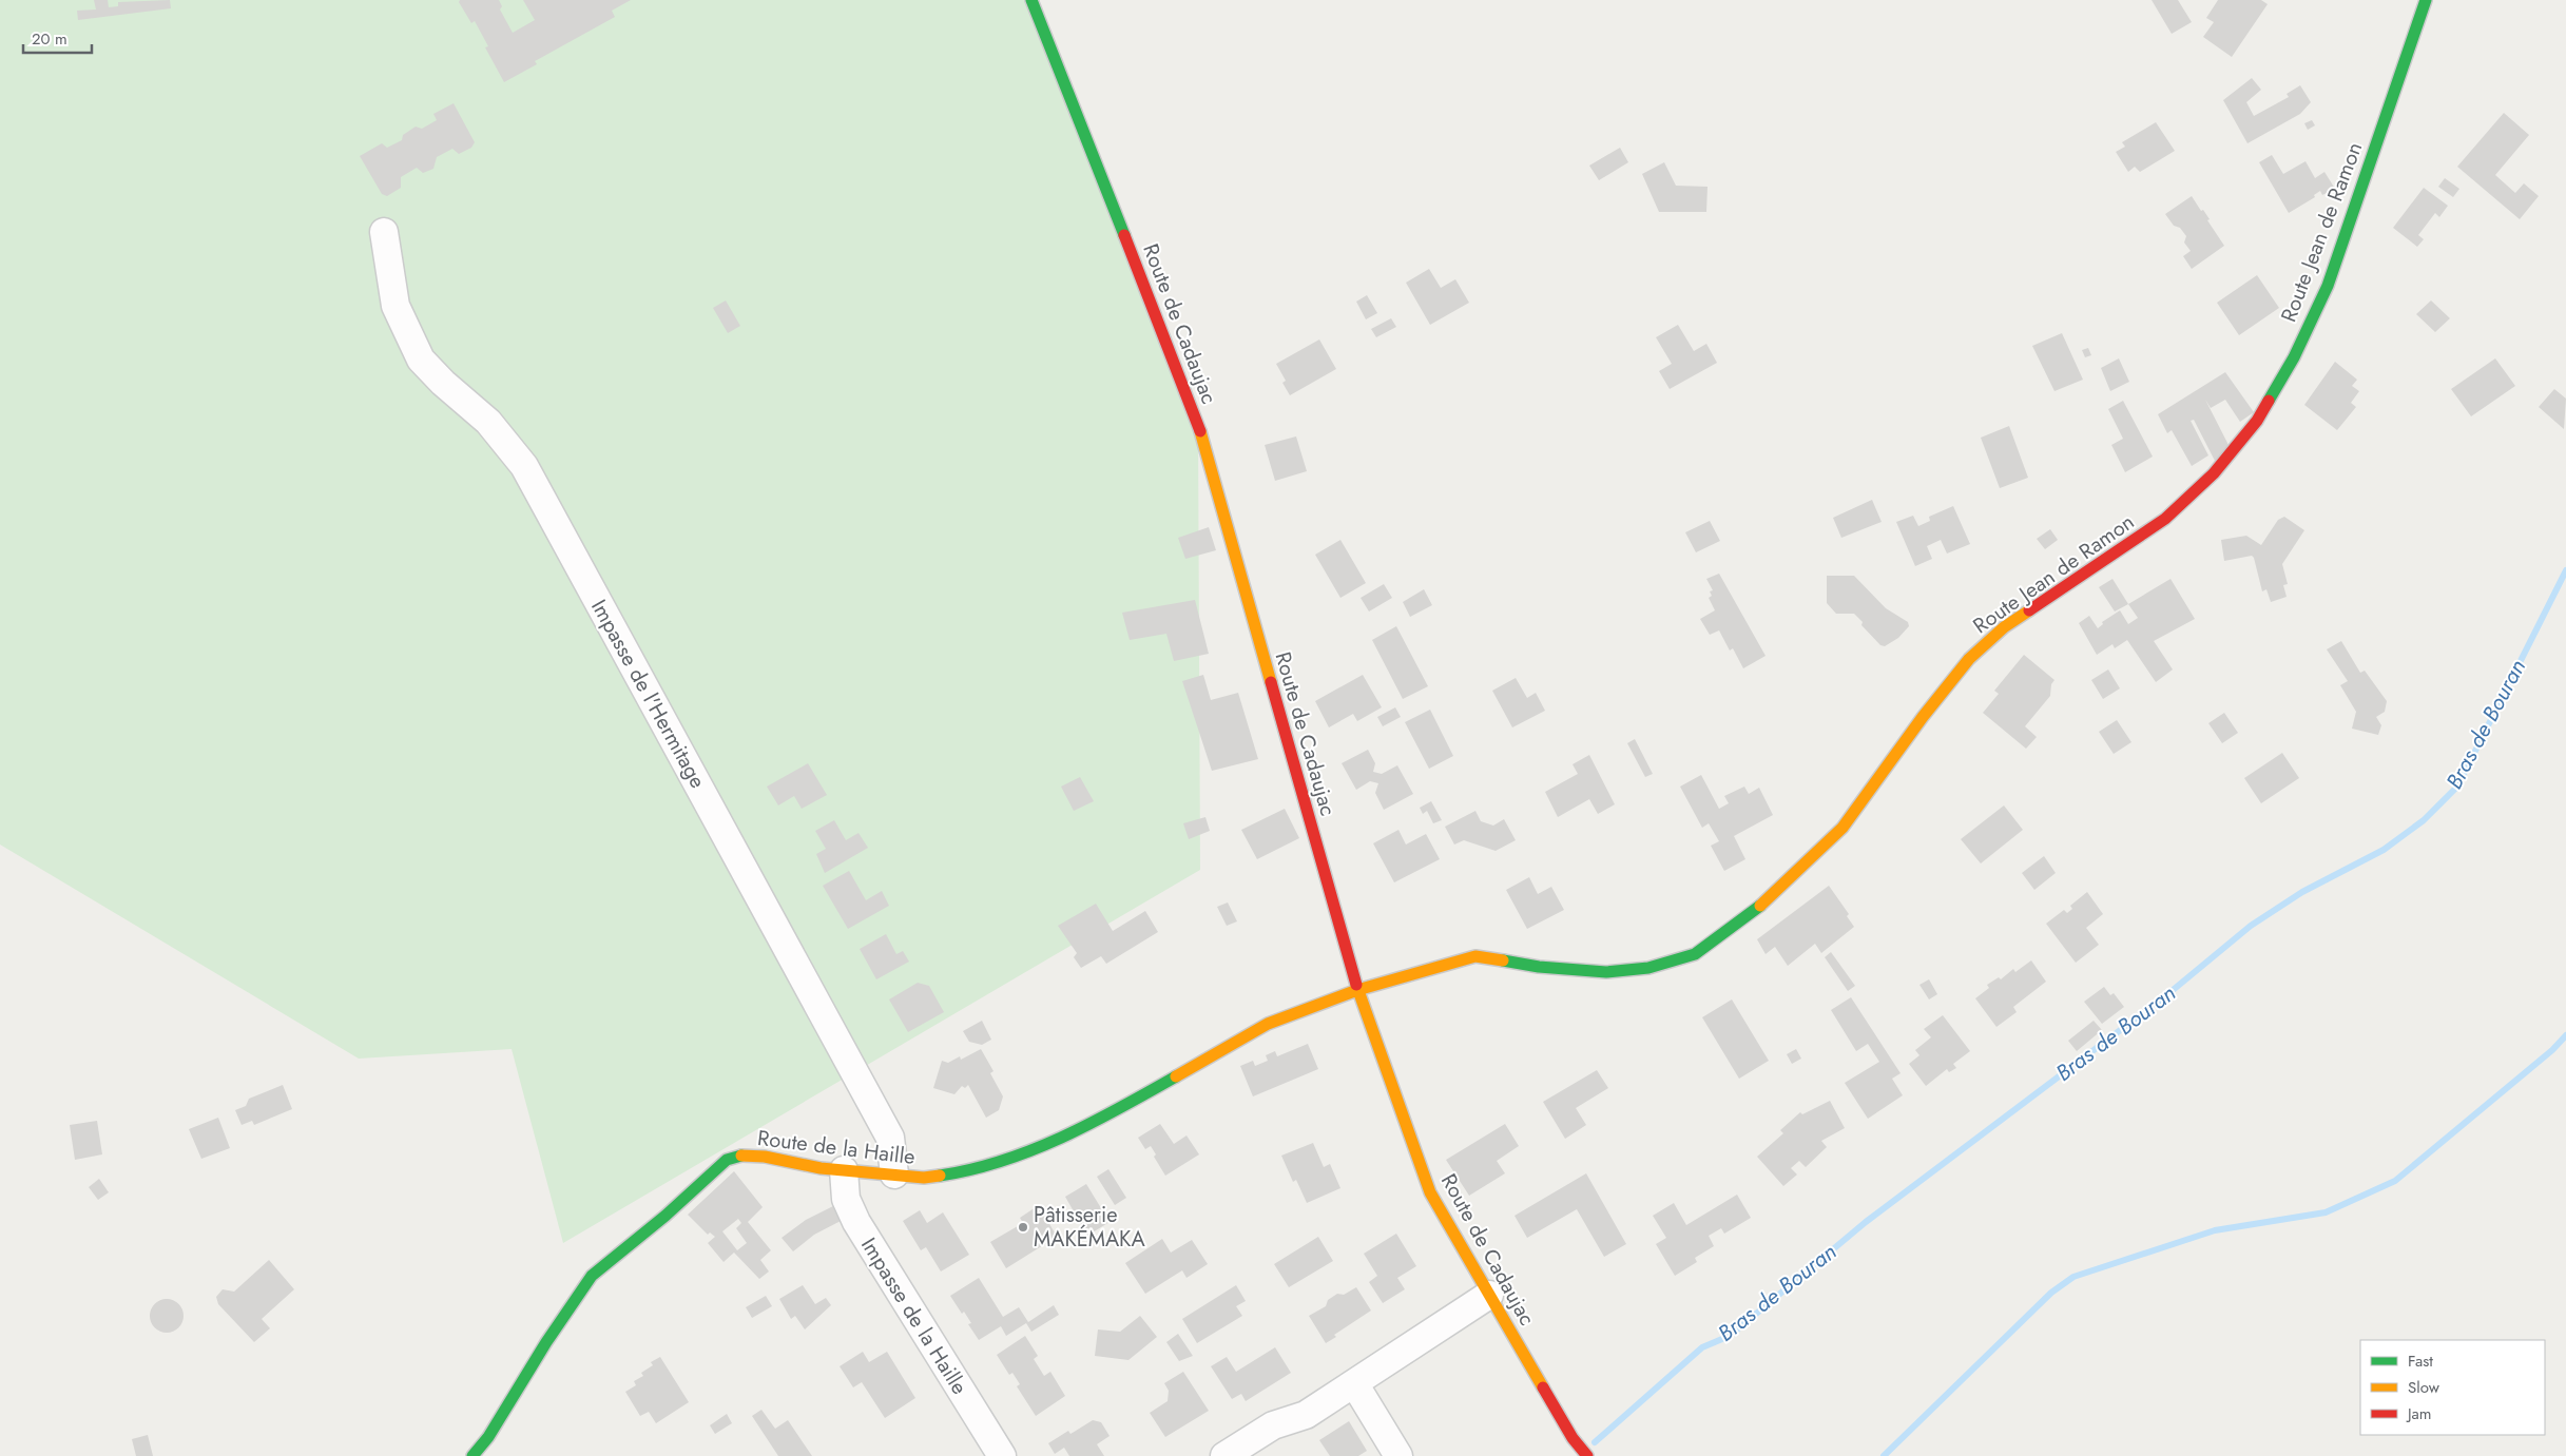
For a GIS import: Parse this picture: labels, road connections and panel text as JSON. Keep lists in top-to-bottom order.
{
  "streets": {
    "street": [
      "Route Jean de Ramon",
      "Route de Cadaujac",
      "Impasse de l'Hermitage",
      "Route de la Haille",
      "Impasse de la Haille"
    ]
  },
  "crossings": [
    ["Route Jean de Ramon", "Route de Cadaujac"],
    ["Route Jean de Ramon", "Route de la Haille"],
    ["Route de Cadaujac", "Route de la Haille"],
    ["Impasse de l'Hermitage", "Route de la Haille"],
    ["Route de la Haille", "Impasse de la Haille"]
  ],
  "water": ["Bras de Bouran"],
  "places": ["Pâtisserie MAKÉMAKA"],
  "legend": ["Fast", "Slow", "Jam"],
  "scale_bar": "20 m"
}
